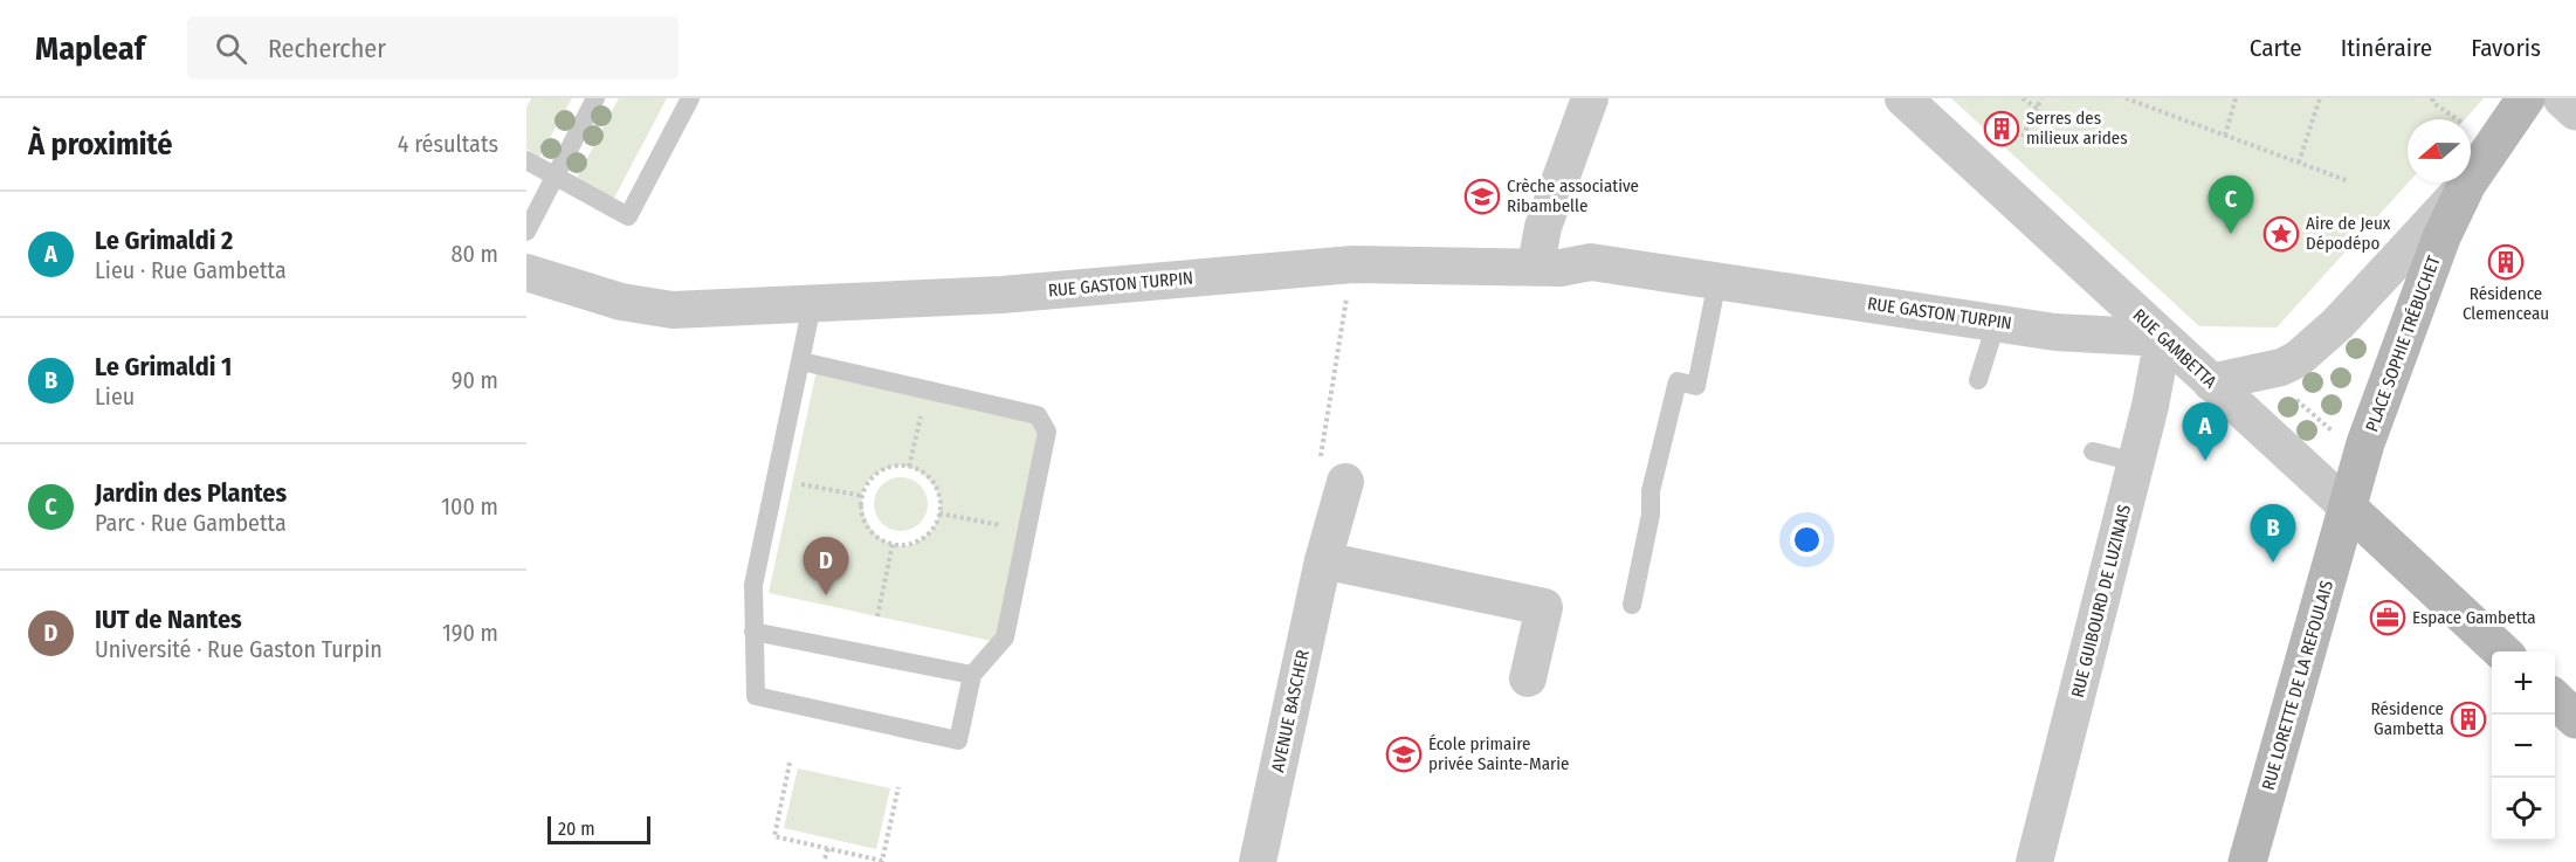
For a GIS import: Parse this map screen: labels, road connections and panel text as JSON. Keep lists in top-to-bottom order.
{
  "streets": {
    "main road": ["PLACE SOPHIE TRÉBUCHET", "RUE GAMBETTA", "RUE LORETTE DE LA REFOULAIS"],
    "street": ["RUE GASTON TURPIN", "RUE GUIBOURD DE LUZINAIS", "AVENUE BASCHER"]
  },
  "crossings": [
    ["RUE GASTON TURPIN", "RUE GAMBETTA"],
    ["RUE GASTON TURPIN", "RUE GUIBOURD DE LUZINAIS"],
    ["PLACE SOPHIE TRÉBUCHET", "RUE GAMBETTA"],
    ["PLACE SOPHIE TRÉBUCHET", "RUE LORETTE DE LA REFOULAIS"],
    ["RUE GAMBETTA", "RUE GUIBOURD DE LUZINAIS"],
    ["RUE GAMBETTA", "RUE LORETTE DE LA REFOULAIS"]
  ],
  "places": {
    "building": ["Serres des milieux arides", "Résidence Clemenceau", "Résidence Gambetta"],
    "school or university": ["Crèche associative Ribambelle", "École primaire privée Sainte-Marie"],
    "place": ["Aire de Jeux Dépodépo"],
    "office": ["Espace Gambetta"]
  },
  "scale_bar": "20 m",
  "north": "left",
  "page": {
    "header": "Mapleaf",
    "search": "Rechercher",
    "nav": ["Carte", "Itinéraire", "Favoris"],
    "heading": ["À proximité", "4 résultats"],
    "pins": [
      "C",
      "A",
      "B",
      "D"
    ],
    "list": [
      {
        "mark": "A",
        "name": "Le Grimaldi 2",
        "note": "Lieu · Rue Gambetta",
        "value": "80 m"
      },
      {
        "mark": "B",
        "name": "Le Grimaldi 1",
        "note": "Lieu",
        "value": "90 m"
      },
      {
        "mark": "C",
        "name": "Jardin des Plantes",
        "note": "Parc · Rue Gambetta",
        "value": "100 m"
      },
      {
        "mark": "D",
        "name": "IUT de Nantes",
        "note": "Université · Rue Gaston Turpin",
        "value": "190 m"
      }
    ],
    "map_buttons": ["+", "−"],
    "scale": "20 m"
  }
}
